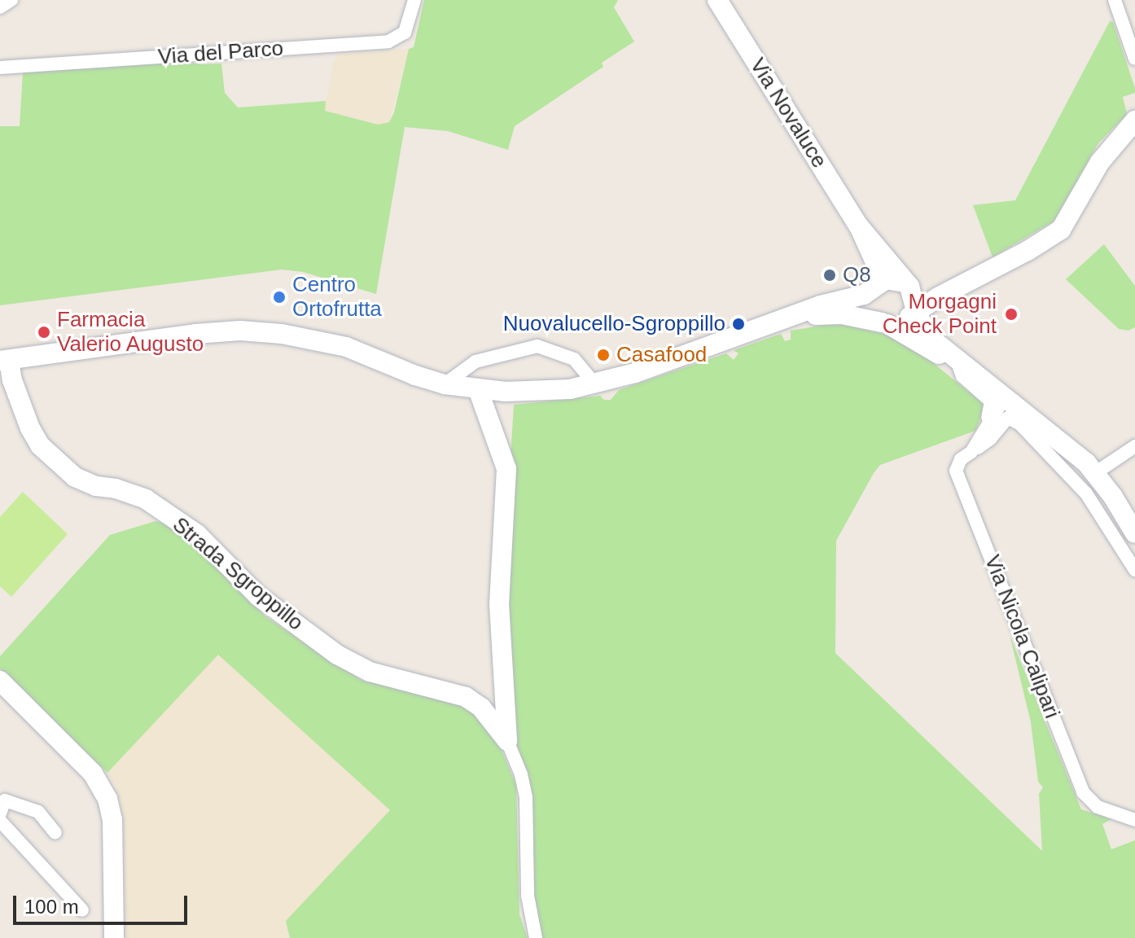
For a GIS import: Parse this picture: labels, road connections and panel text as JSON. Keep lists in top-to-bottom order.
{
  "streets": {
    "main road": ["Via Novaluce", "Strada Sgroppillo"],
    "street": ["Via del Parco", "Via Nicola Calipari"]
  },
  "places": [
    "Q8",
    "Centro Ortofrutta",
    "Morgagni Check Point",
    "Nuovalucello-Sgroppillo",
    "Farmacia Valerio Augusto",
    "Casafood"
  ],
  "scale_bar": "100 m"
}
